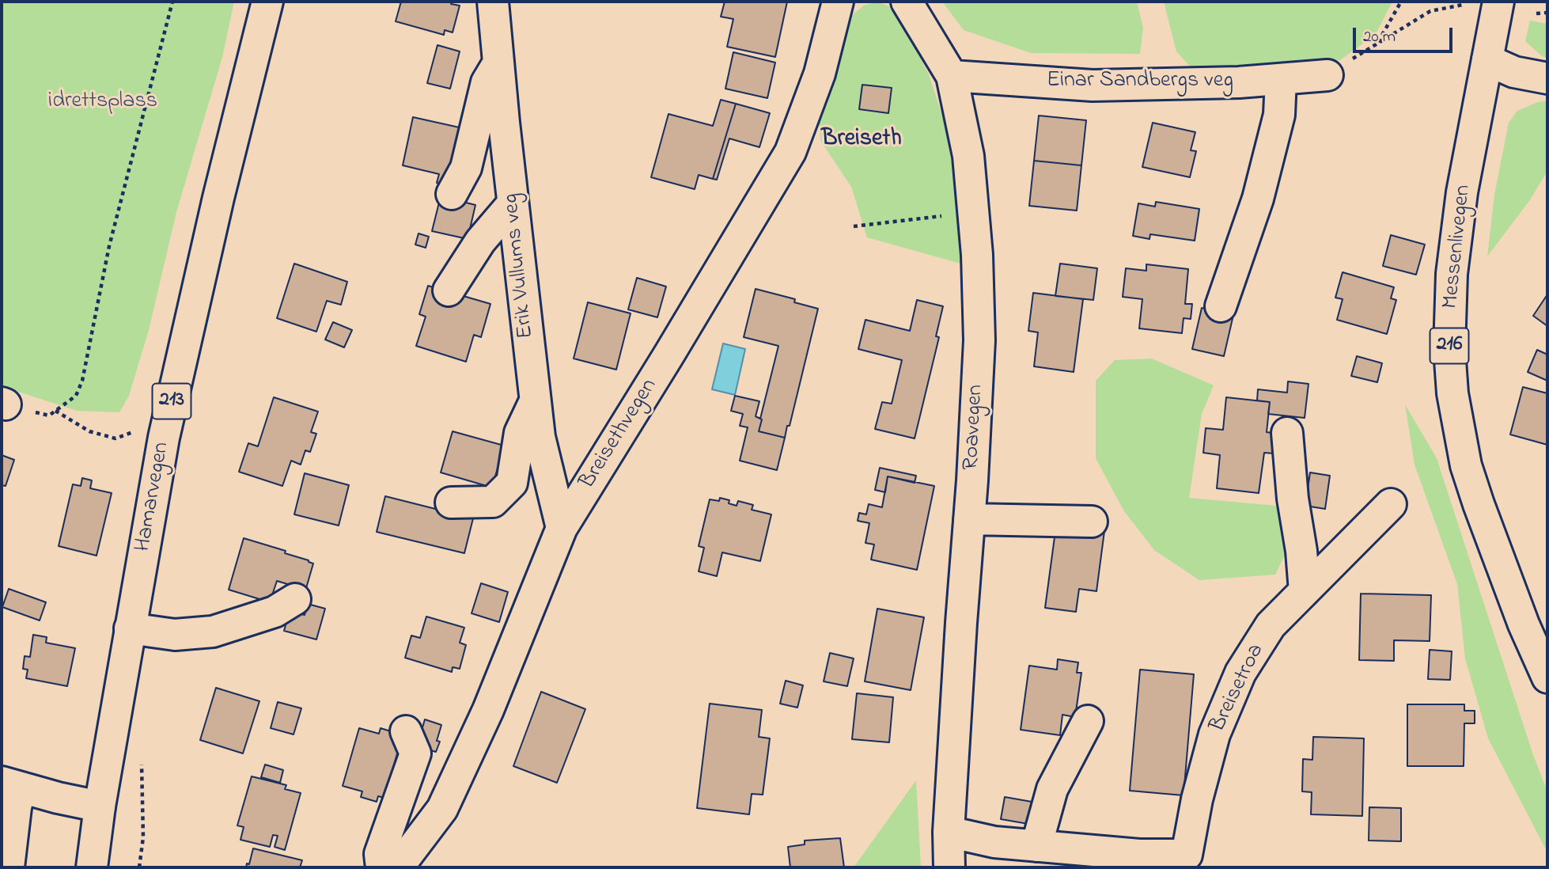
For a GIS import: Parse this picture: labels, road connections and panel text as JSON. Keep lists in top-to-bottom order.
{
  "streets": {
    "street": [
      "Einar Sandbergs veg",
      "Messenlivegen",
      "Erik Vullums veg",
      "216",
      "213",
      "Roavegen",
      "Breisethvegen",
      "Hamarvegen",
      "Breisetroa"
    ]
  },
  "crossings": [
    ["Einar Sandbergs veg", "Roavegen"],
    ["Erik Vullums veg", "Breisethvegen"],
    ["Roavegen", "Breisetroa"]
  ],
  "districts": ["Breiseth"],
  "parks": ["idrettsplass"],
  "scale_bar": "20 m"
}
